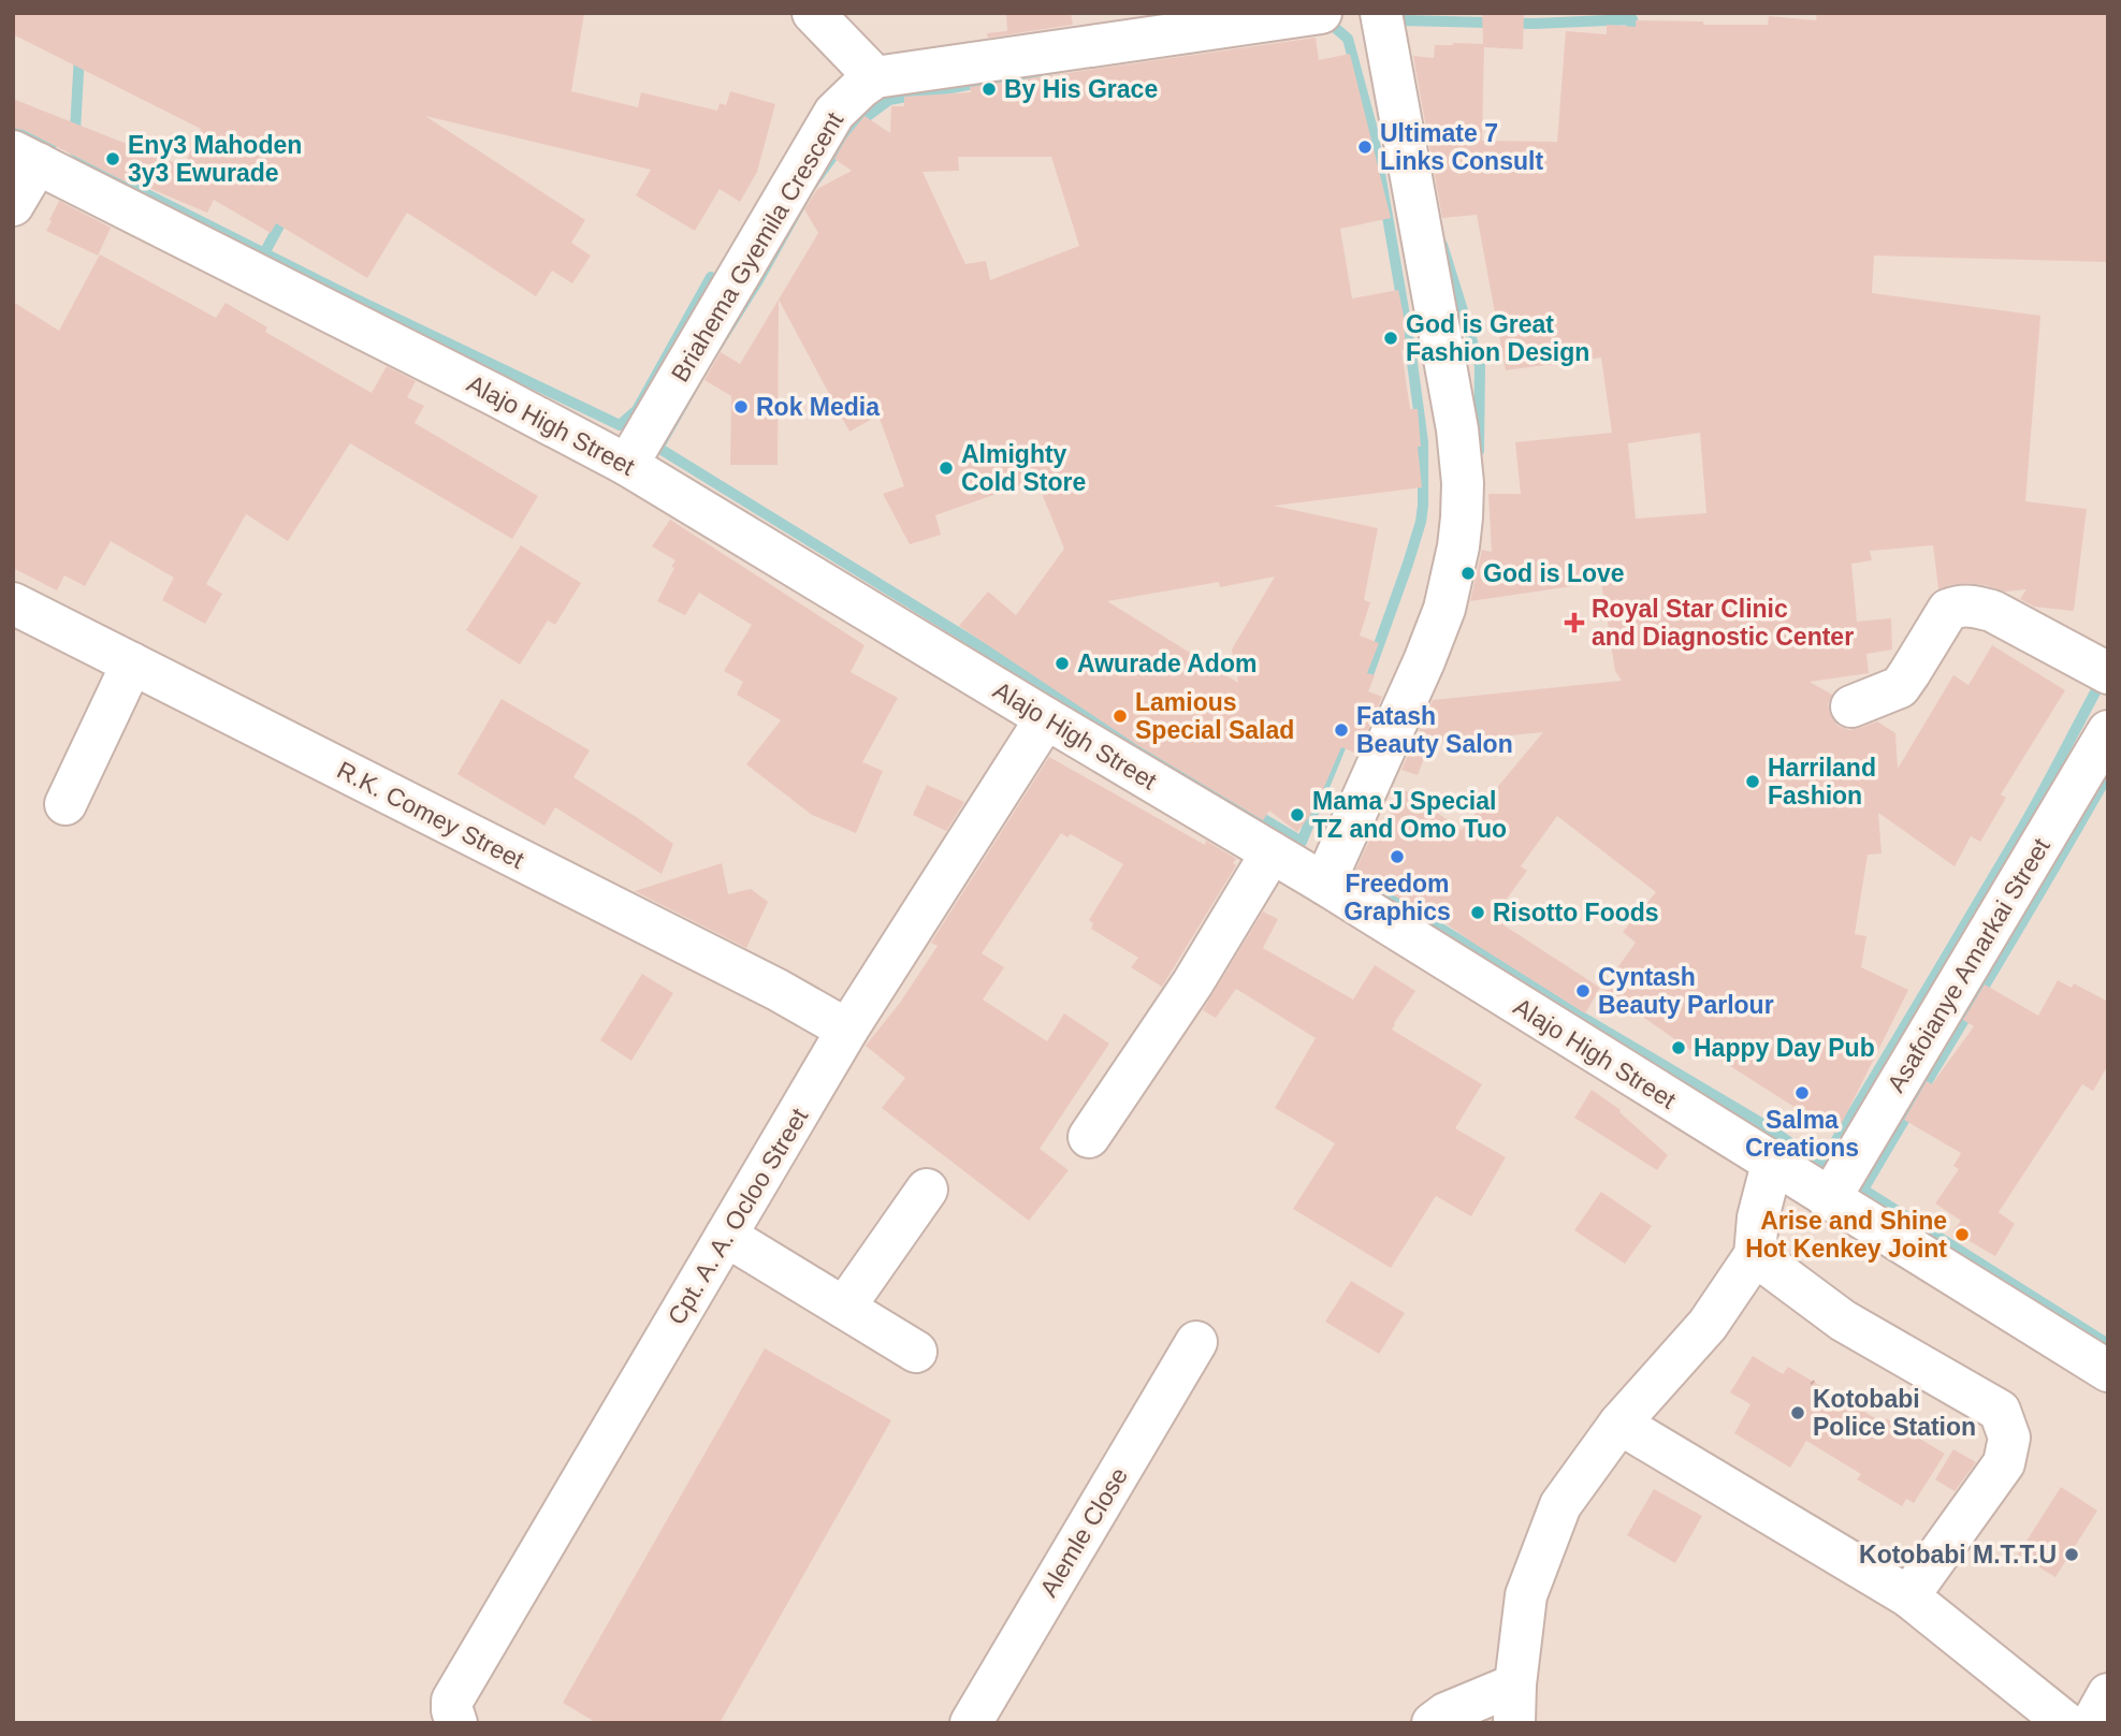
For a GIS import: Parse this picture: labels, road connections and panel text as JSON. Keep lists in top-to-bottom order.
{
  "streets": {
    "street": [
      "Briahema Gyemila Crescent",
      "Alajo High Street",
      "R.K. Comey Street",
      "Asafoianye Amarkai Street",
      "Cpt. A. A. Ocloo Street",
      "Alemle Close"
    ]
  },
  "crossings": [
    ["Briahema Gyemila Crescent", "Alajo High Street"],
    ["Alajo High Street", "Asafoianye Amarkai Street"],
    ["Alajo High Street", "Cpt. A. A. Ocloo Street"],
    ["R.K. Comey Street", "Cpt. A. A. Ocloo Street"]
  ],
  "places": {
    "other": [
      "By His Grace",
      "Ultimate 7 Links Consult",
      "Eny3 Mahoden 3y3 Ewurade",
      "God is Great Fashion Design",
      "Rok Media",
      "Almighty Cold Store",
      "God is Love",
      "Awurade Adom",
      "Lamious Special Salad",
      "Fatash Beauty Salon",
      "Harriland Fashion",
      "Mama J Special TZ and Omo Tuo",
      "Freedom Graphics",
      "Risotto Foods",
      "Cyntash Beauty Parlour",
      "Happy Day Pub",
      "Salma Creations",
      "Arise and Shine Hot Kenkey Joint",
      "Kotobabi Police Station",
      "Kotobabi M.T.T.U"
    ],
    "health": ["Royal Star Clinic and Diagnostic Center"]
  }
}
